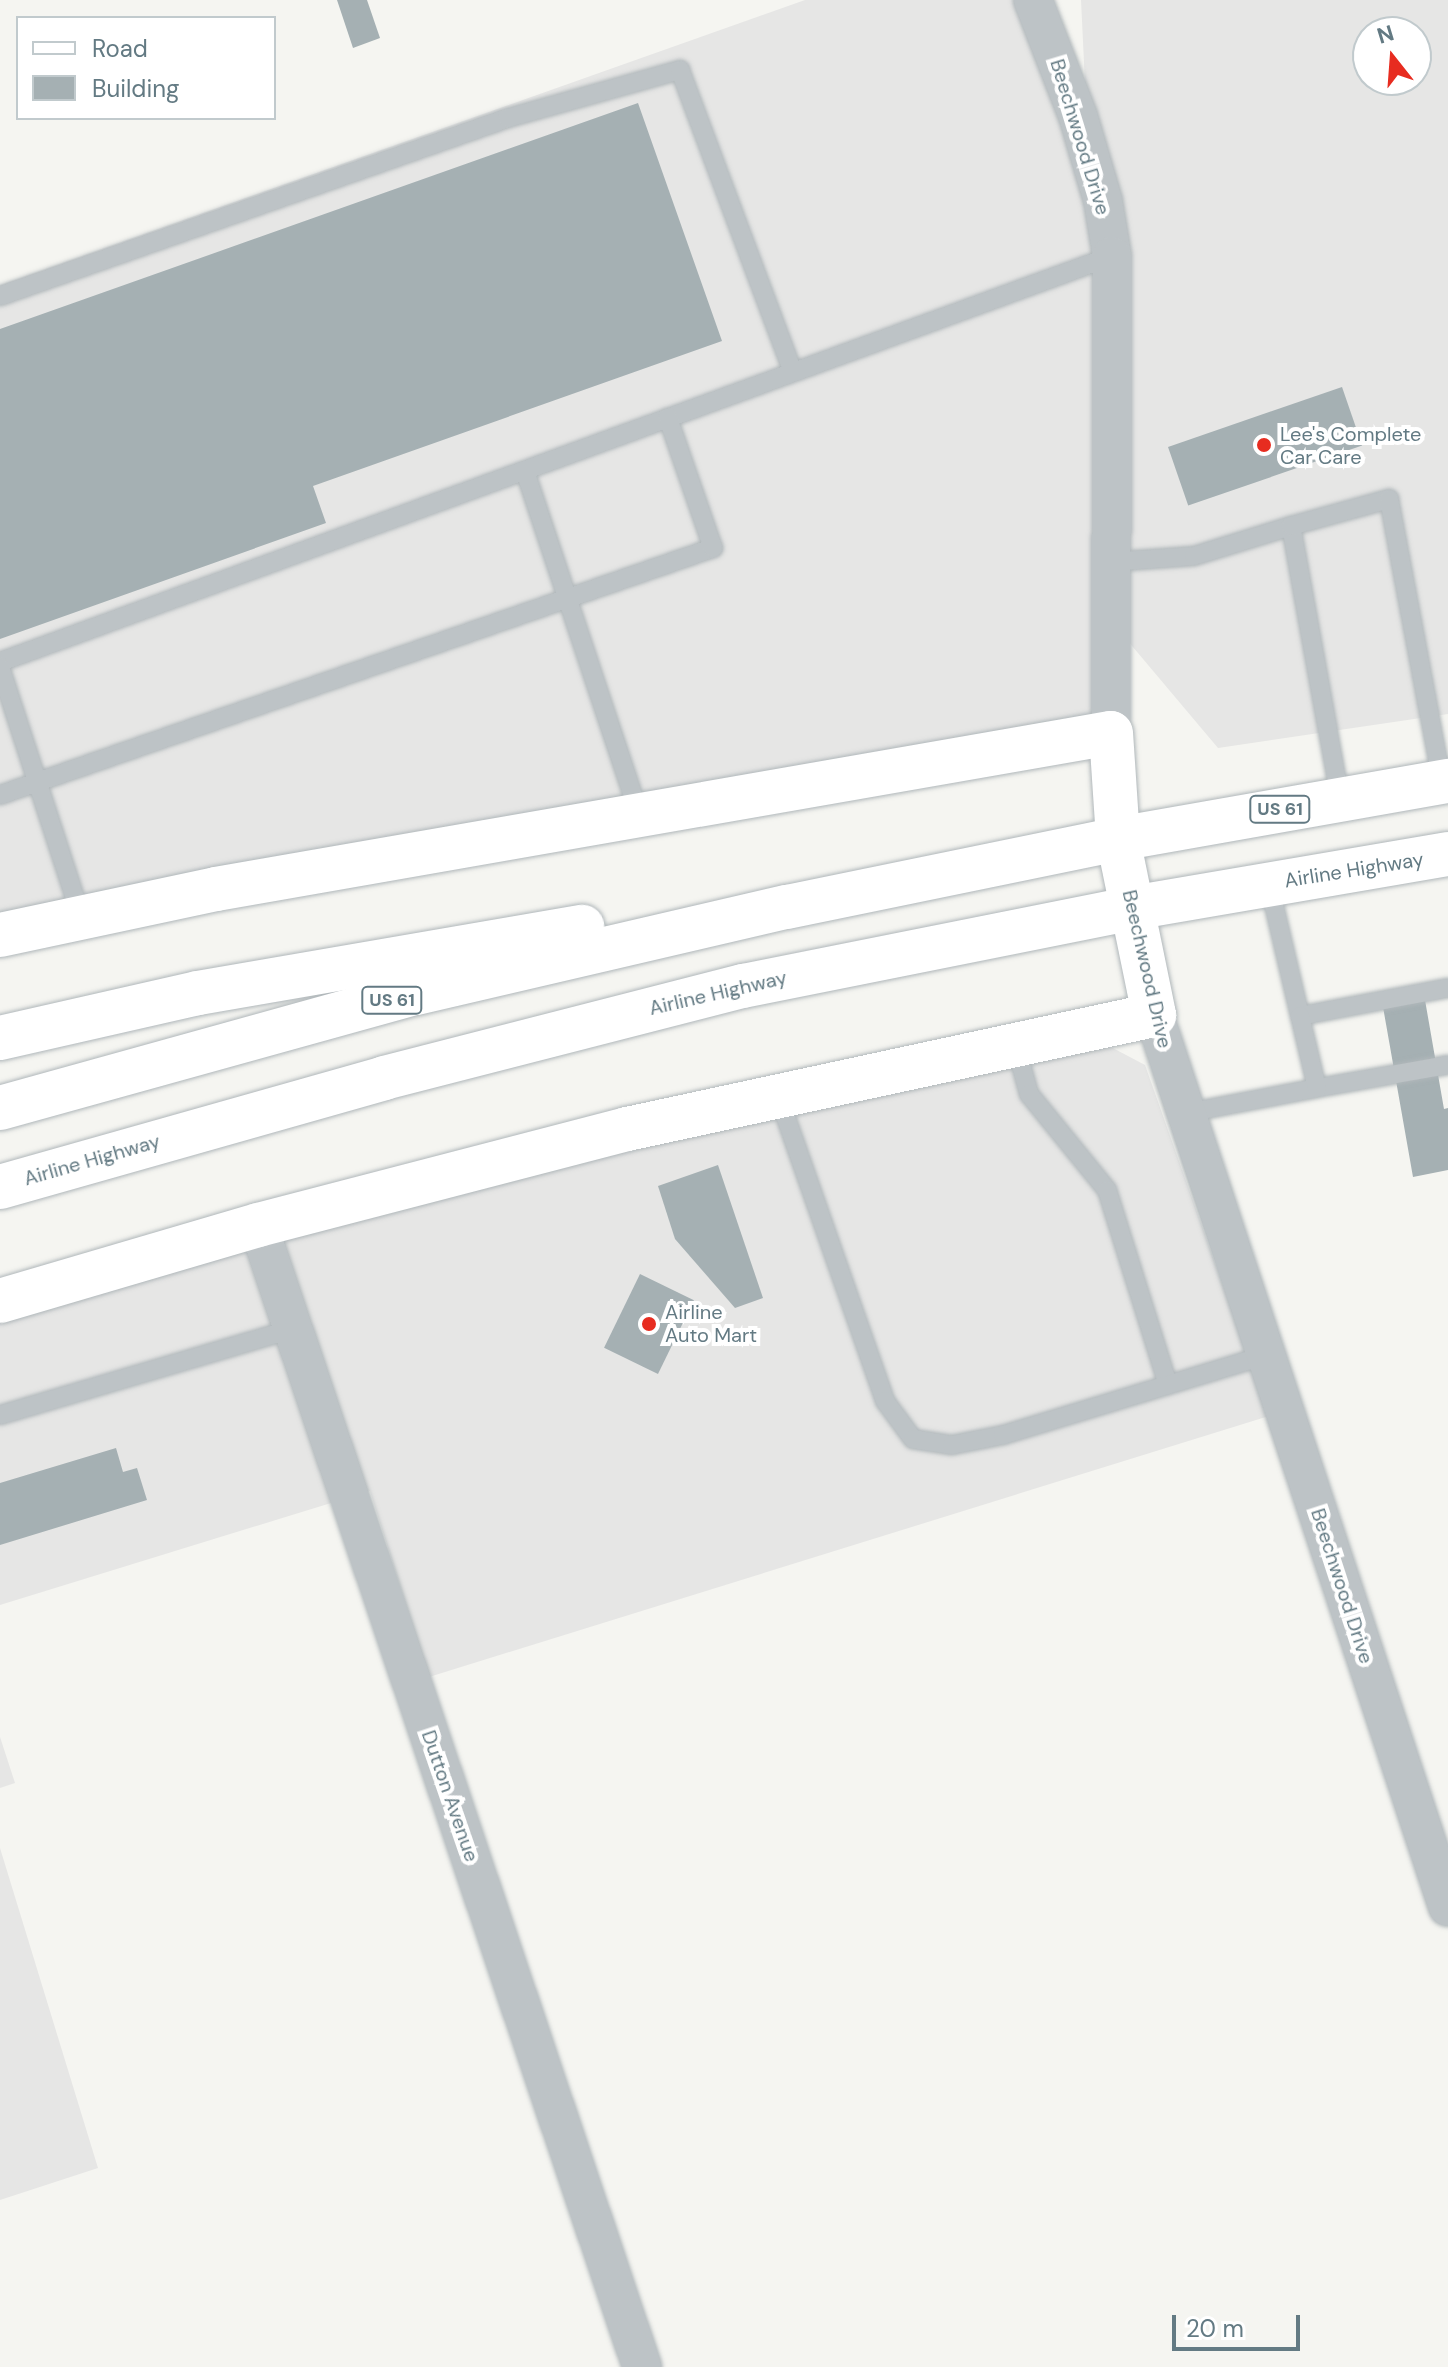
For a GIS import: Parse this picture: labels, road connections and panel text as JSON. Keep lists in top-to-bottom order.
{
  "streets": {
    "main road": ["Beechwood Drive", "US 61", "Airline Highway"],
    "street": ["Dutton Avenue"]
  },
  "crossings": [
    ["Beechwood Drive", "US 61"],
    ["Beechwood Drive", "Airline Highway"]
  ],
  "places": ["Lee's Complete Car Care", "Airline Auto Mart"],
  "legend": ["Road", "Building"],
  "scale_bar": "20 m",
  "north": "top"
}
